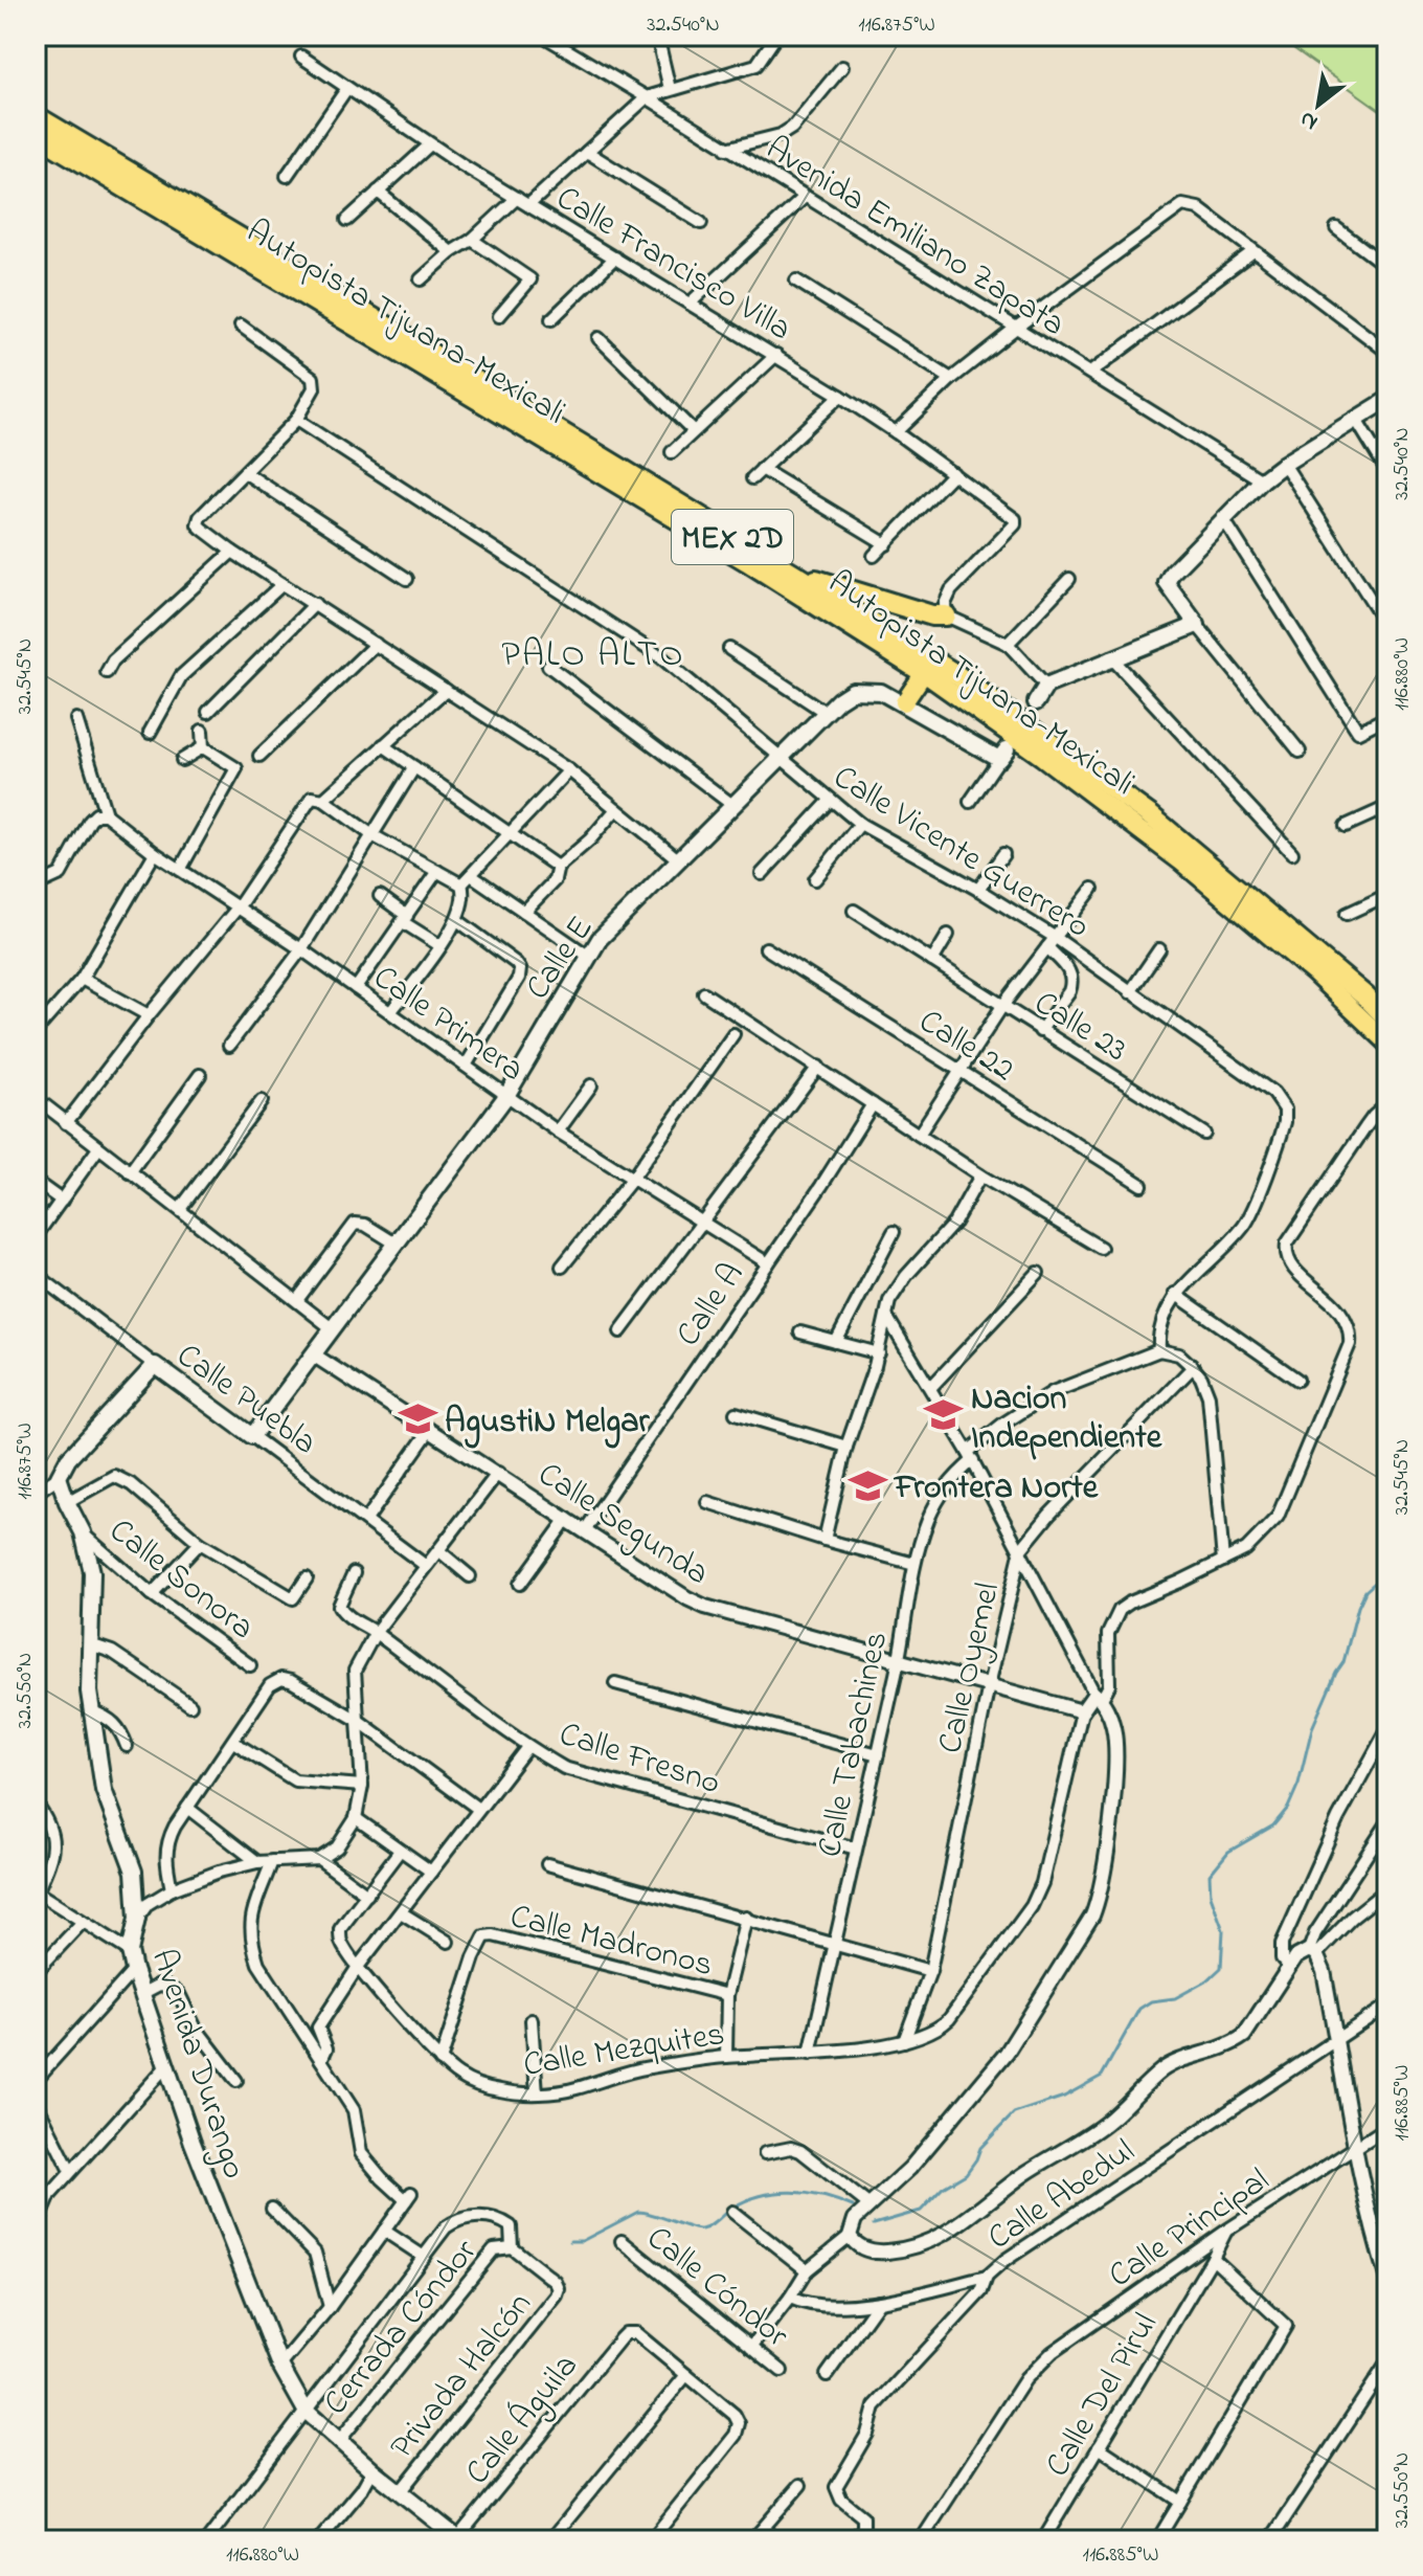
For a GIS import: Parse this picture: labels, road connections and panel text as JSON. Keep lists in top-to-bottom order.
{
  "streets": {
    "highway": ["Autopista Tijuana-Mexicali", "MEX 2D"],
    "main road": ["Calle E", "Calle Puebla", "Avenida Durango"],
    "street": [
      "Avenida Emiliano Zapata",
      "Calle Francisco Villa",
      "Calle Vicente Guerrero",
      "Calle Primera",
      "Calle 23",
      "Calle 22",
      "Calle A",
      "Calle Segunda",
      "Calle Sonora",
      "Calle Oyemel",
      "Calle Tabachines",
      "Calle Fresno",
      "Calle Madronos",
      "Calle Mezquites",
      "Calle Abedul",
      "Calle Principal",
      "Calle Cóndor",
      "Cerrada Cóndor",
      "Privada Halcón",
      "Calle Del Pirul",
      "Calle Águila"
    ]
  },
  "crossings": [
    ["Calle Vicente Guerrero", "Calle E"],
    ["Calle Vicente Guerrero", "Calle Tabachines"],
    ["Calle E", "Calle Primera"],
    ["Calle E", "Calle Puebla"],
    ["Calle E", "Calle Segunda"],
    ["Calle Primera", "Calle A"],
    ["Calle A", "Calle Segunda"],
    ["Calle Segunda", "Calle Oyemel"],
    ["Calle Segunda", "Calle Tabachines"],
    ["Calle Segunda", "Calle Mezquites"],
    ["Calle Sonora", "Avenida Durango"],
    ["Calle Oyemel", "Calle Mezquites"],
    ["Calle Tabachines", "Calle Fresno"],
    ["Calle Tabachines", "Calle Mezquites"],
    ["Calle Madronos", "Calle Mezquites"],
    ["Avenida Durango", "Cerrada Cóndor"],
    ["Avenida Durango", "Privada Halcón"],
    ["Avenida Durango", "Calle Águila"],
    ["Calle Principal", "Calle Del Pirul"],
    ["Cerrada Cóndor", "Privada Halcón"]
  ],
  "districts": ["PALO ALTO"],
  "places": {
    "school or university": ["Nacion Independiente", "AgustiN Melgar", "Frontera Norte"]
  },
  "north": "bottom left",
  "coordinates": [
    "32.540°N",
    "116.875°W",
    "116.880°W",
    "32.545°N",
    "32.550°N",
    "116.885°W"
  ]
}
